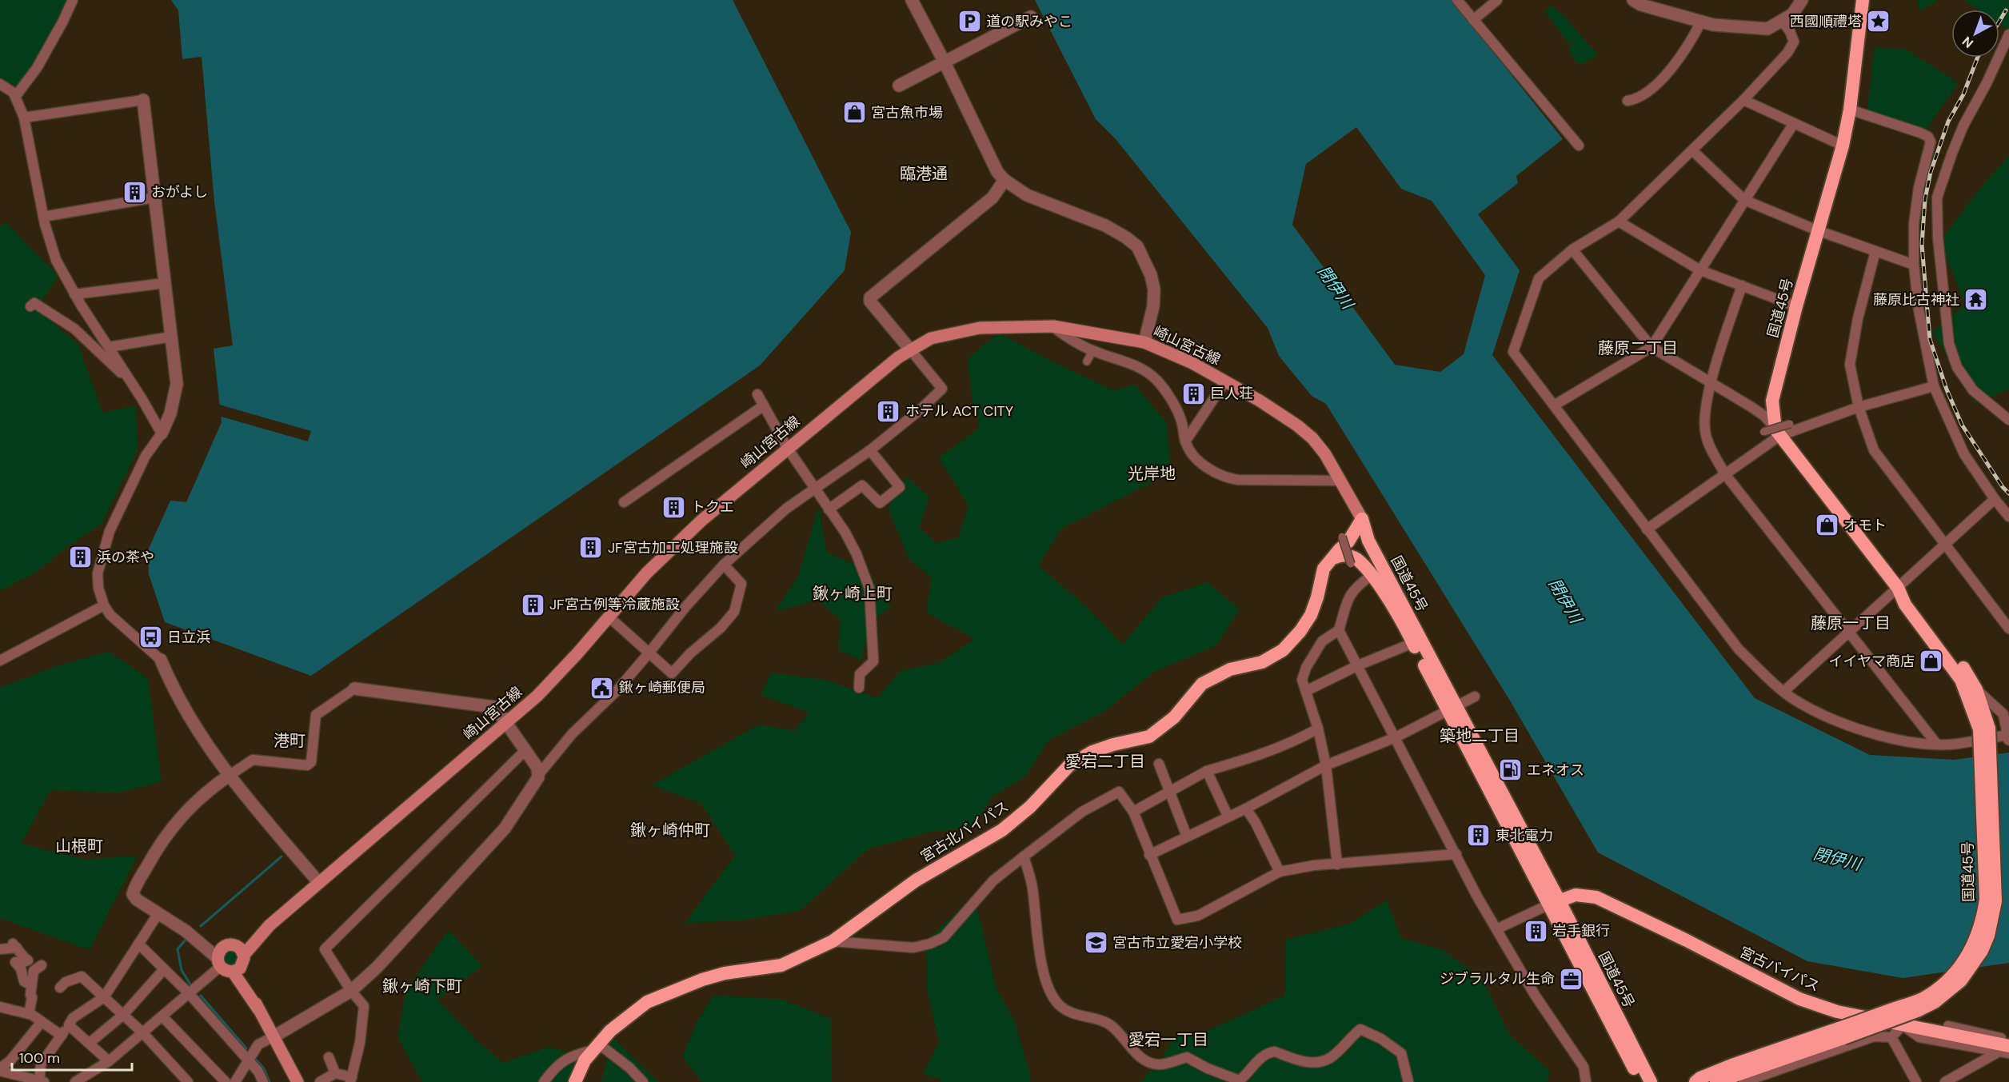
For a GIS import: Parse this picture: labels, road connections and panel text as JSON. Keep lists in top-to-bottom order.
{
  "streets": {
    "highway": ["国道45号", "宮古北バイパス", "宮古バイパス"],
    "main road": ["崎山宮古線"]
  },
  "crossings": [
    ["国道45号", "宮古北バイパス"],
    ["国道45号", "宮古バイパス"]
  ],
  "districts": [
    "臨港通",
    "藤原二丁目",
    "光岸地",
    "鍬ヶ崎上町",
    "藤原一丁目",
    "築地二丁目",
    "港町",
    "愛宕二丁目",
    "鍬ヶ崎仲町",
    "山根町",
    "鍬ヶ崎下町",
    "愛宕一丁目"
  ],
  "water": ["閉伊川"],
  "places": {
    "parking": ["道の駅みやこ"],
    "place": ["西國順禮塔"],
    "shop": ["宮古魚市場", "オモト", "イイヤマ商店"],
    "building": [
      "おがよし",
      "巨人荘",
      "ホテル ACT CITY",
      "トクエ",
      "JF宮古加工処理施設",
      "浜の茶や",
      "JF宮古例等冷蔵施設",
      "東北電力",
      "岩手銀行"
    ],
    "temple": ["藤原比古神社"],
    "bus stop": ["日立浜"],
    "public building": ["鍬ヶ崎郵便局"],
    "fuel station": ["エネオス"],
    "school or university": ["宮古市立愛宕小学校"],
    "office": ["ジブラルタル生命"]
  },
  "scale_bar": "100 m",
  "north": "bottom left"
}
